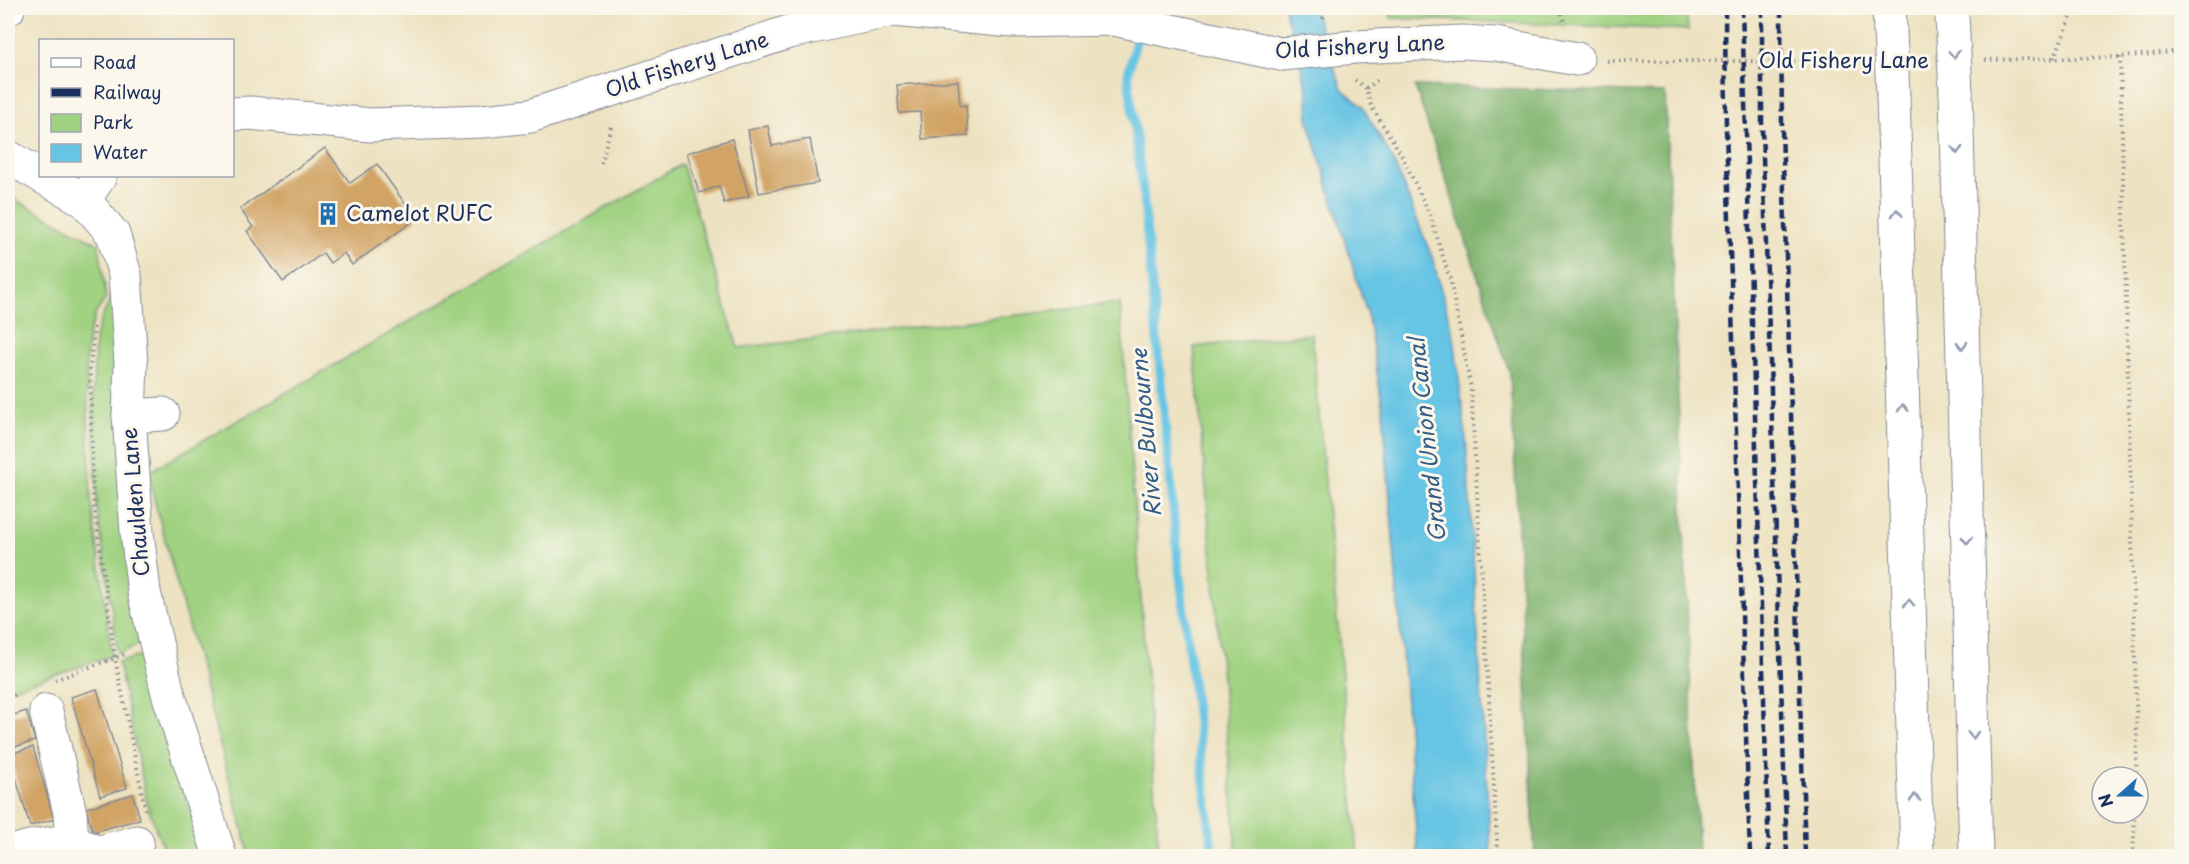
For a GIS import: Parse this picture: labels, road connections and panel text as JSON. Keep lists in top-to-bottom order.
{
  "streets": {
    "main road": ["Old Fishery Lane", "Chaulden Lane"]
  },
  "water": ["River Bulbourne", "Grand Union Canal"],
  "places": {
    "building": ["Camelot RUFC"]
  },
  "legend": [
    "Road",
    "Railway",
    "Park",
    "Water"
  ],
  "north": "left"
}
